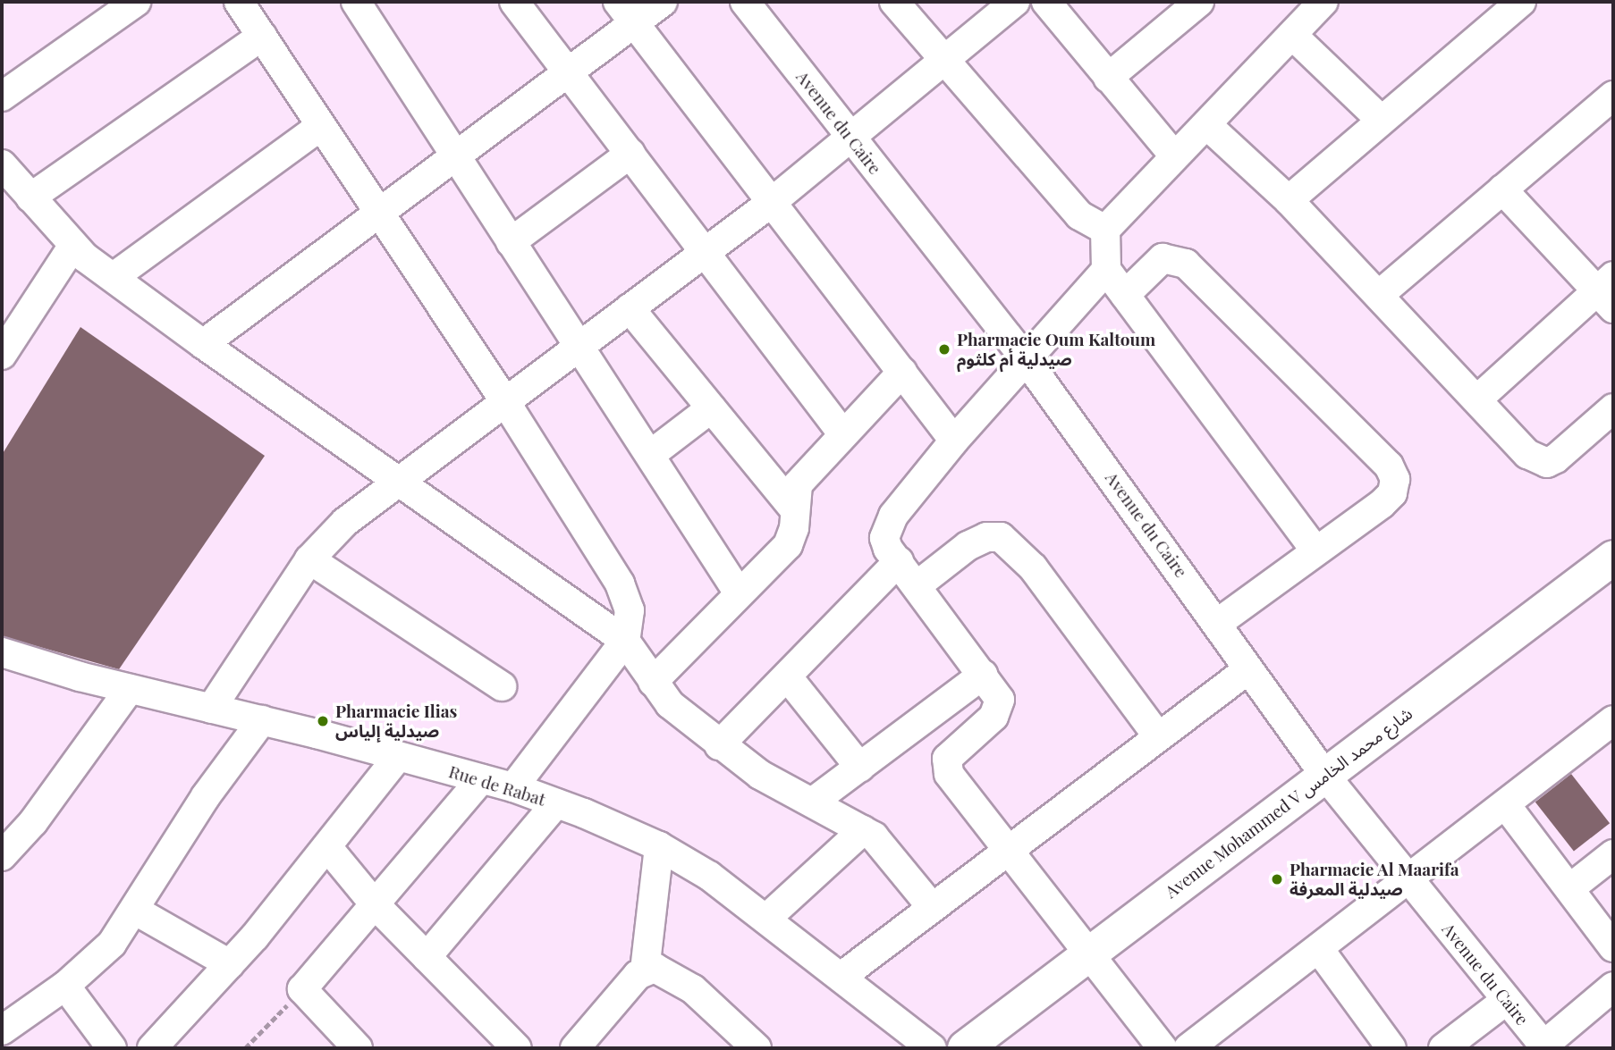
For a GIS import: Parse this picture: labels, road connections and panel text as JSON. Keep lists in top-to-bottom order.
{
  "streets": {
    "main road": ["Avenue Mohammed V شارع محمد الخامس"],
    "street": ["Avenue du Caire", "Rue de Rabat"]
  },
  "crossings": [
    ["Avenue du Caire", "Avenue Mohammed V شارع محمد الخامس"]
  ],
  "places": ["Pharmacie Oum Kaltoum صيدلية أم كلثوم", "Pharmacie Ilias صيدلية إلياس", "Pharmacie Al Maarifa صيدلية المعرفة"]
}
